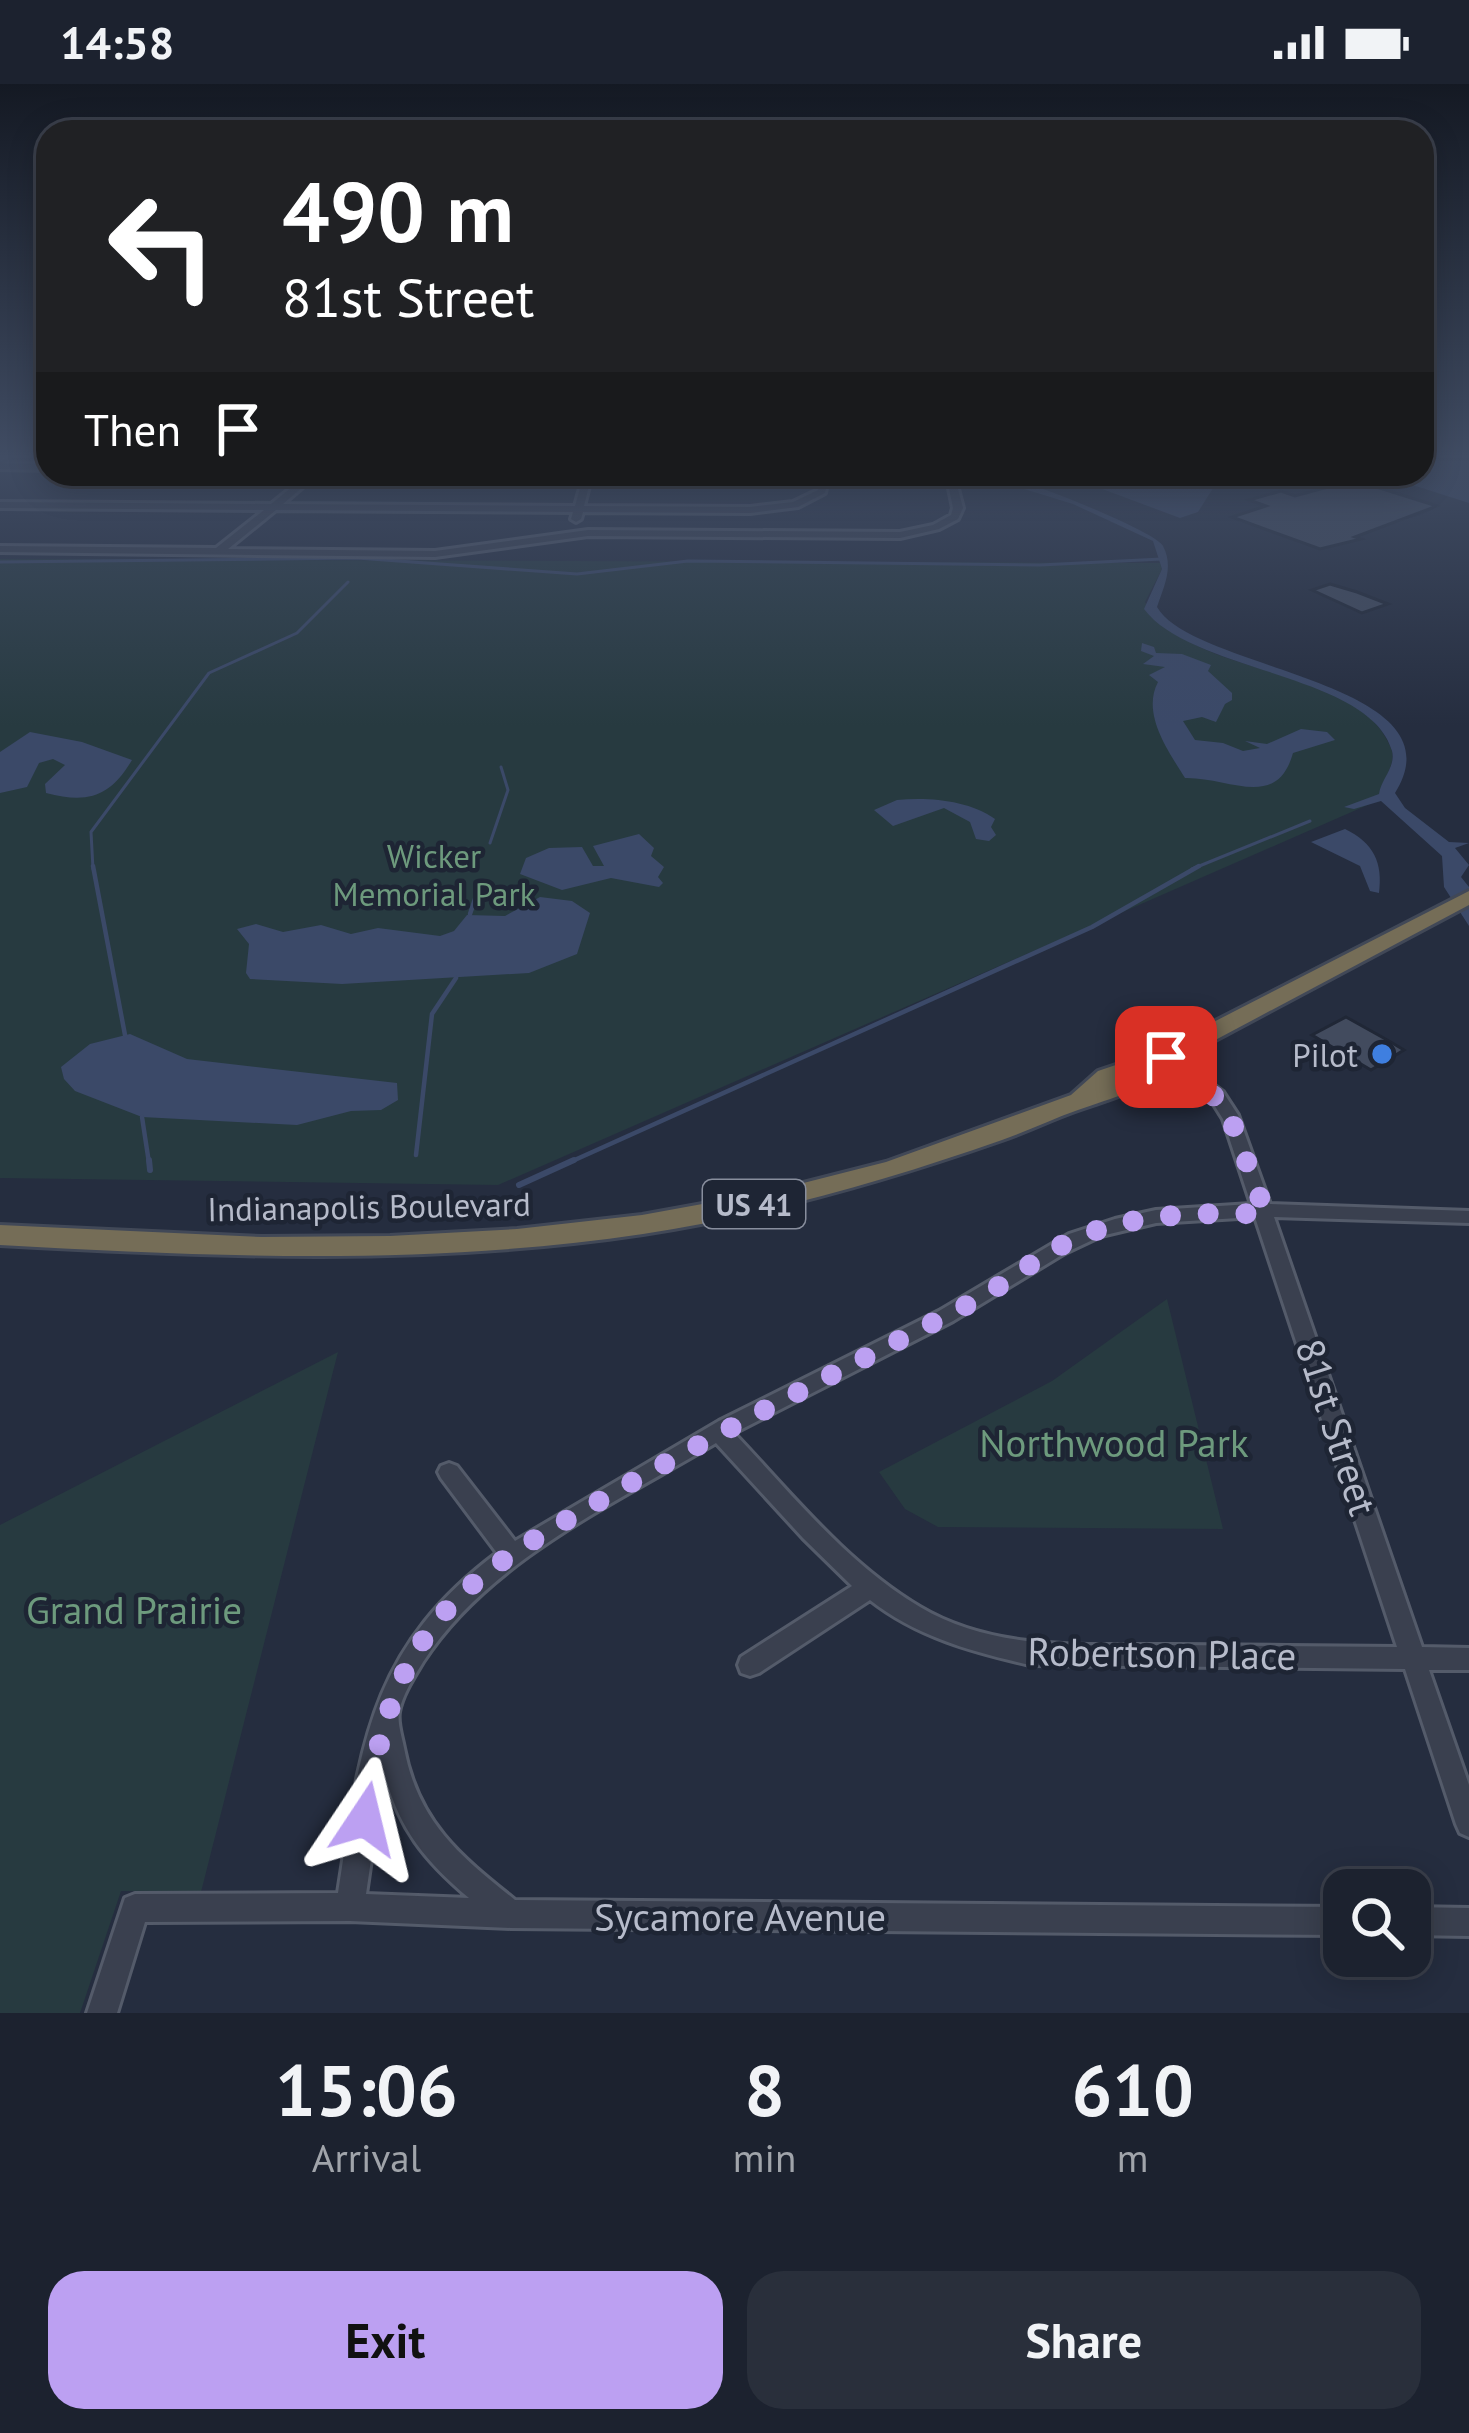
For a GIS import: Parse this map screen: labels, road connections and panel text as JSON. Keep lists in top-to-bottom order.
{
  "streets": {
    "highway": ["US 41", "Indianapolis Boulevard"],
    "street": ["81st Street", "Robertson Place", "Sycamore Avenue"]
  },
  "crossings": [
    ["Indianapolis Boulevard", "81st Street"],
    ["81st Street", "Robertson Place"]
  ],
  "parks": ["Wicker Memorial Park", "Northwood Park", "Grand Prairie"],
  "places": ["Pilot"],
  "page": {
    "status": "14:58",
    "turn": ["490 m", "81st Street"],
    "then": "Then",
    "eta": [
      "15:06",
      "Arrival",
      "8",
      "min",
      "610",
      "m"
    ],
    "buttons": ["Exit", "Share"]
  }
}
